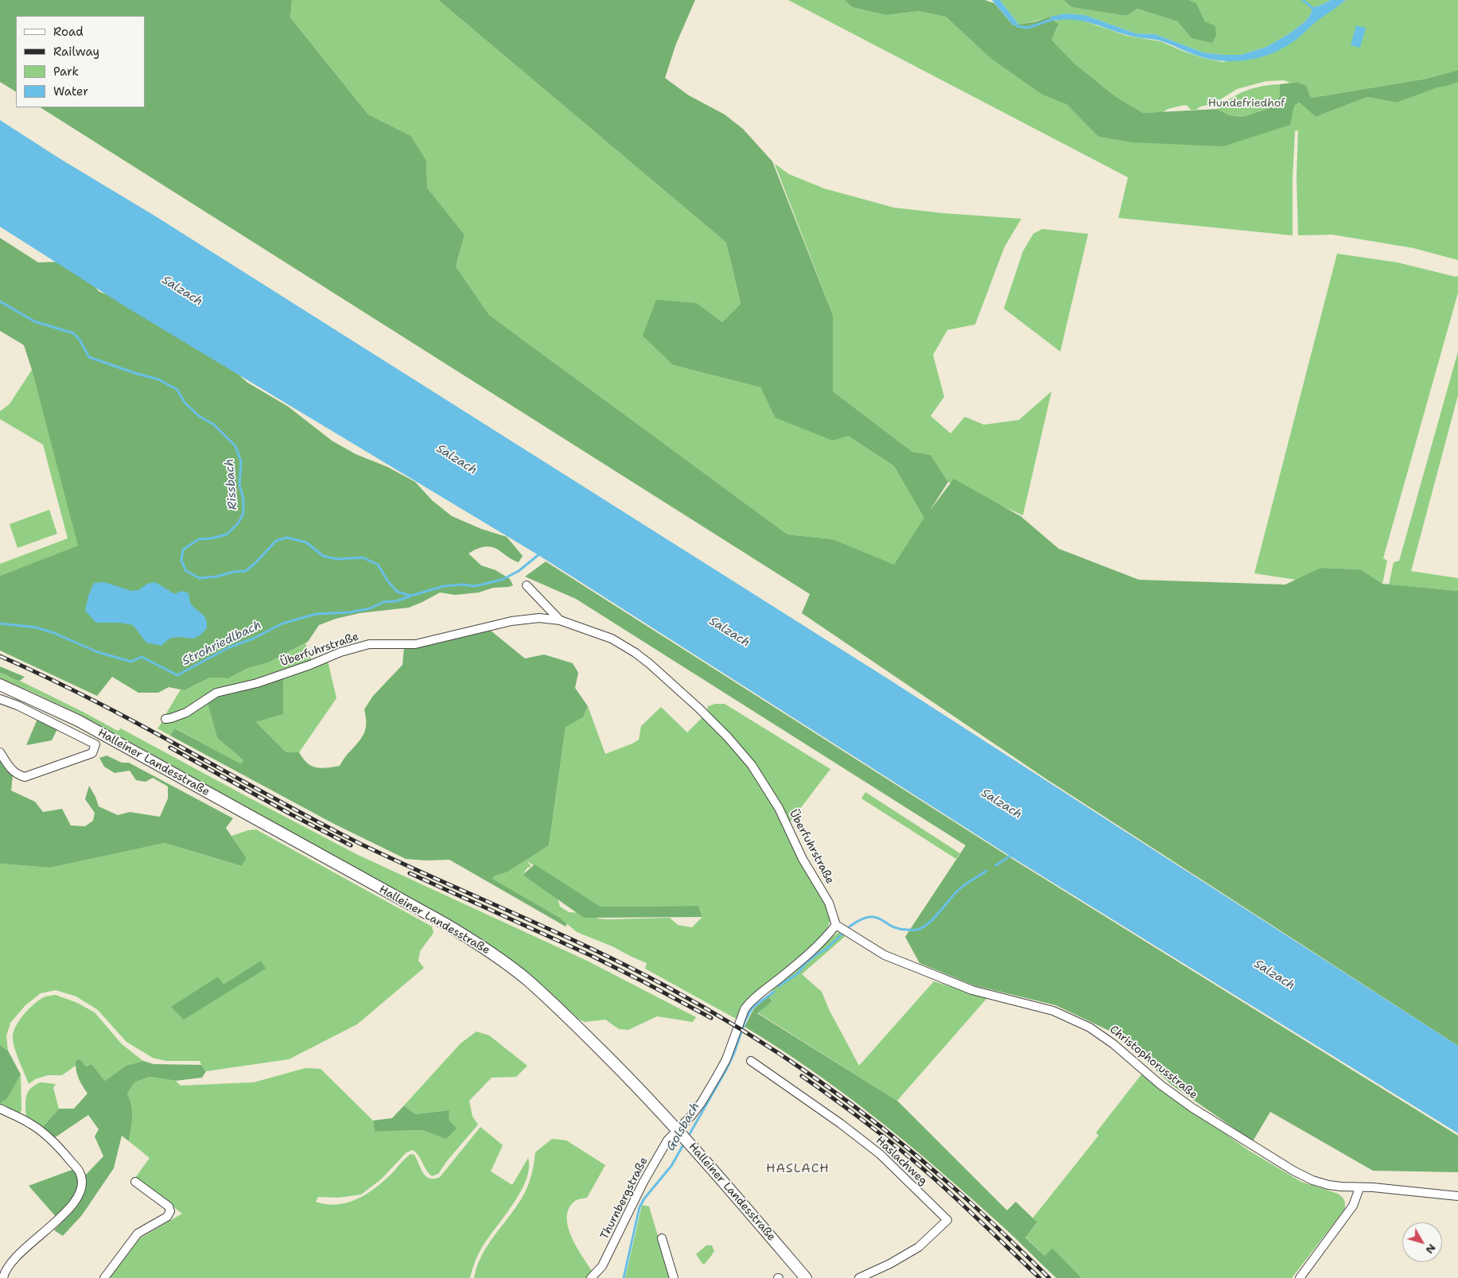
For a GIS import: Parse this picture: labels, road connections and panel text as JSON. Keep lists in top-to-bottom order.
{
  "streets": {
    "main road": ["Halleiner Landesstraße"],
    "street": [
      "Überfuhrstraße",
      "Christophorusstraße",
      "Haslachweg",
      "Thurnbergstraße"
    ]
  },
  "crossings": [
    ["Überfuhrstraße", "Christophorusstraße"],
    ["Halleiner Landesstraße", "Thurnbergstraße"]
  ],
  "districts": ["HASLACH"],
  "water": [
    "Salzach",
    "Rissbach",
    "Strohriedlbach",
    "Golsbach"
  ],
  "parks": ["Hundefriedhof"],
  "legend": [
    "Road",
    "Railway",
    "Park",
    "Water"
  ],
  "north": "bottom right"
}
